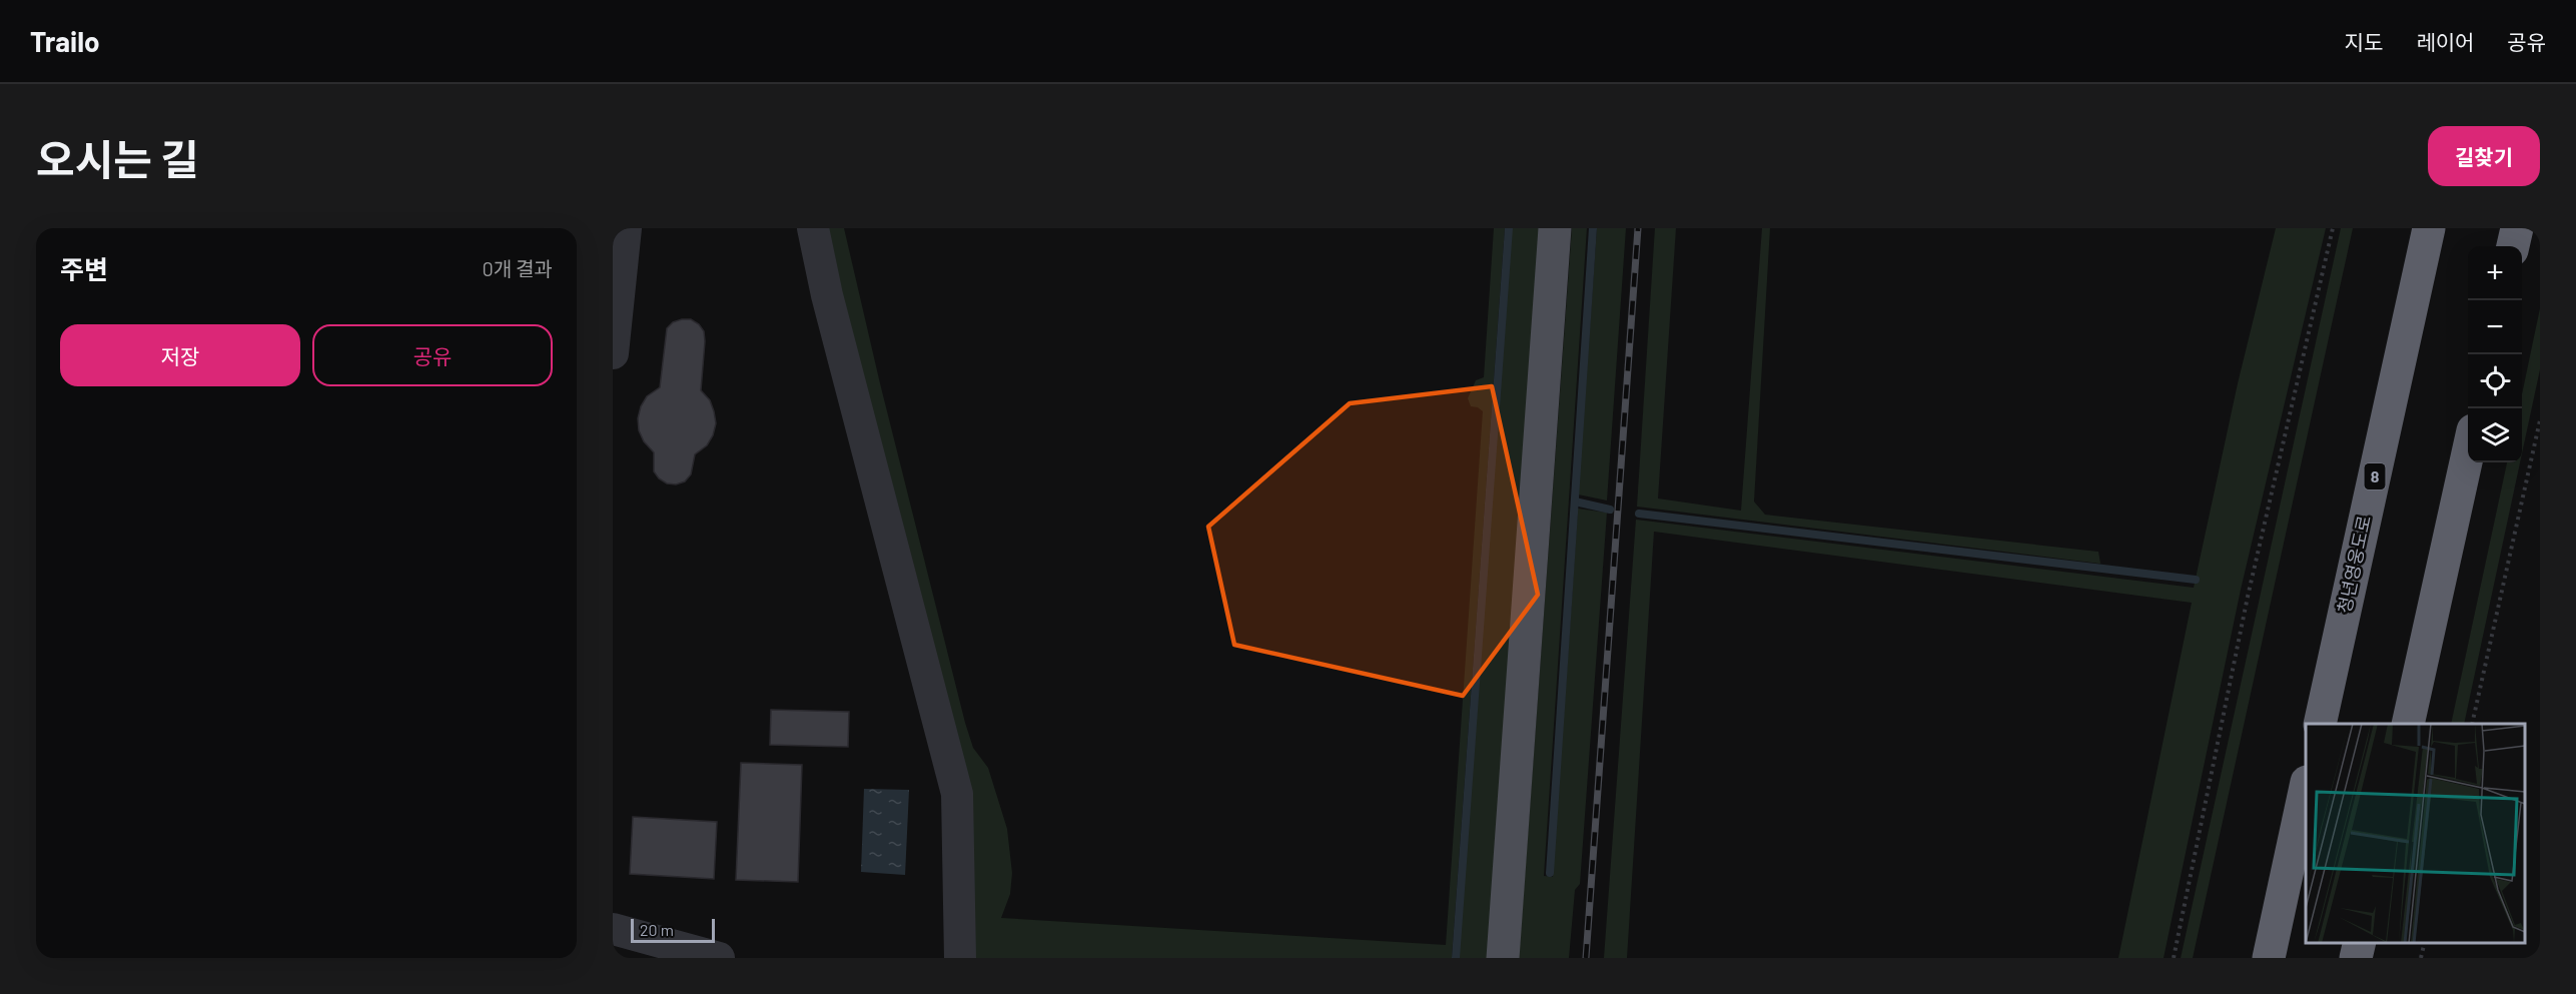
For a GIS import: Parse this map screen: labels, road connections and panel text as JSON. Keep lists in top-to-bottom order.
{
  "streets": {
    "highway": ["8", "청년영웅도로"]
  },
  "scale_bar": "20 m",
  "page": {
    "header": "Trailo",
    "nav": ["지도", "레이어", "공유"],
    "title": "오시는 길",
    "buttons": [
      "길찾기",
      ["저장", "공유"]
    ],
    "heading": ["주변", "0개 결과"],
    "map_buttons": ["+", "−"],
    "scale": "20 m"
  }
}
